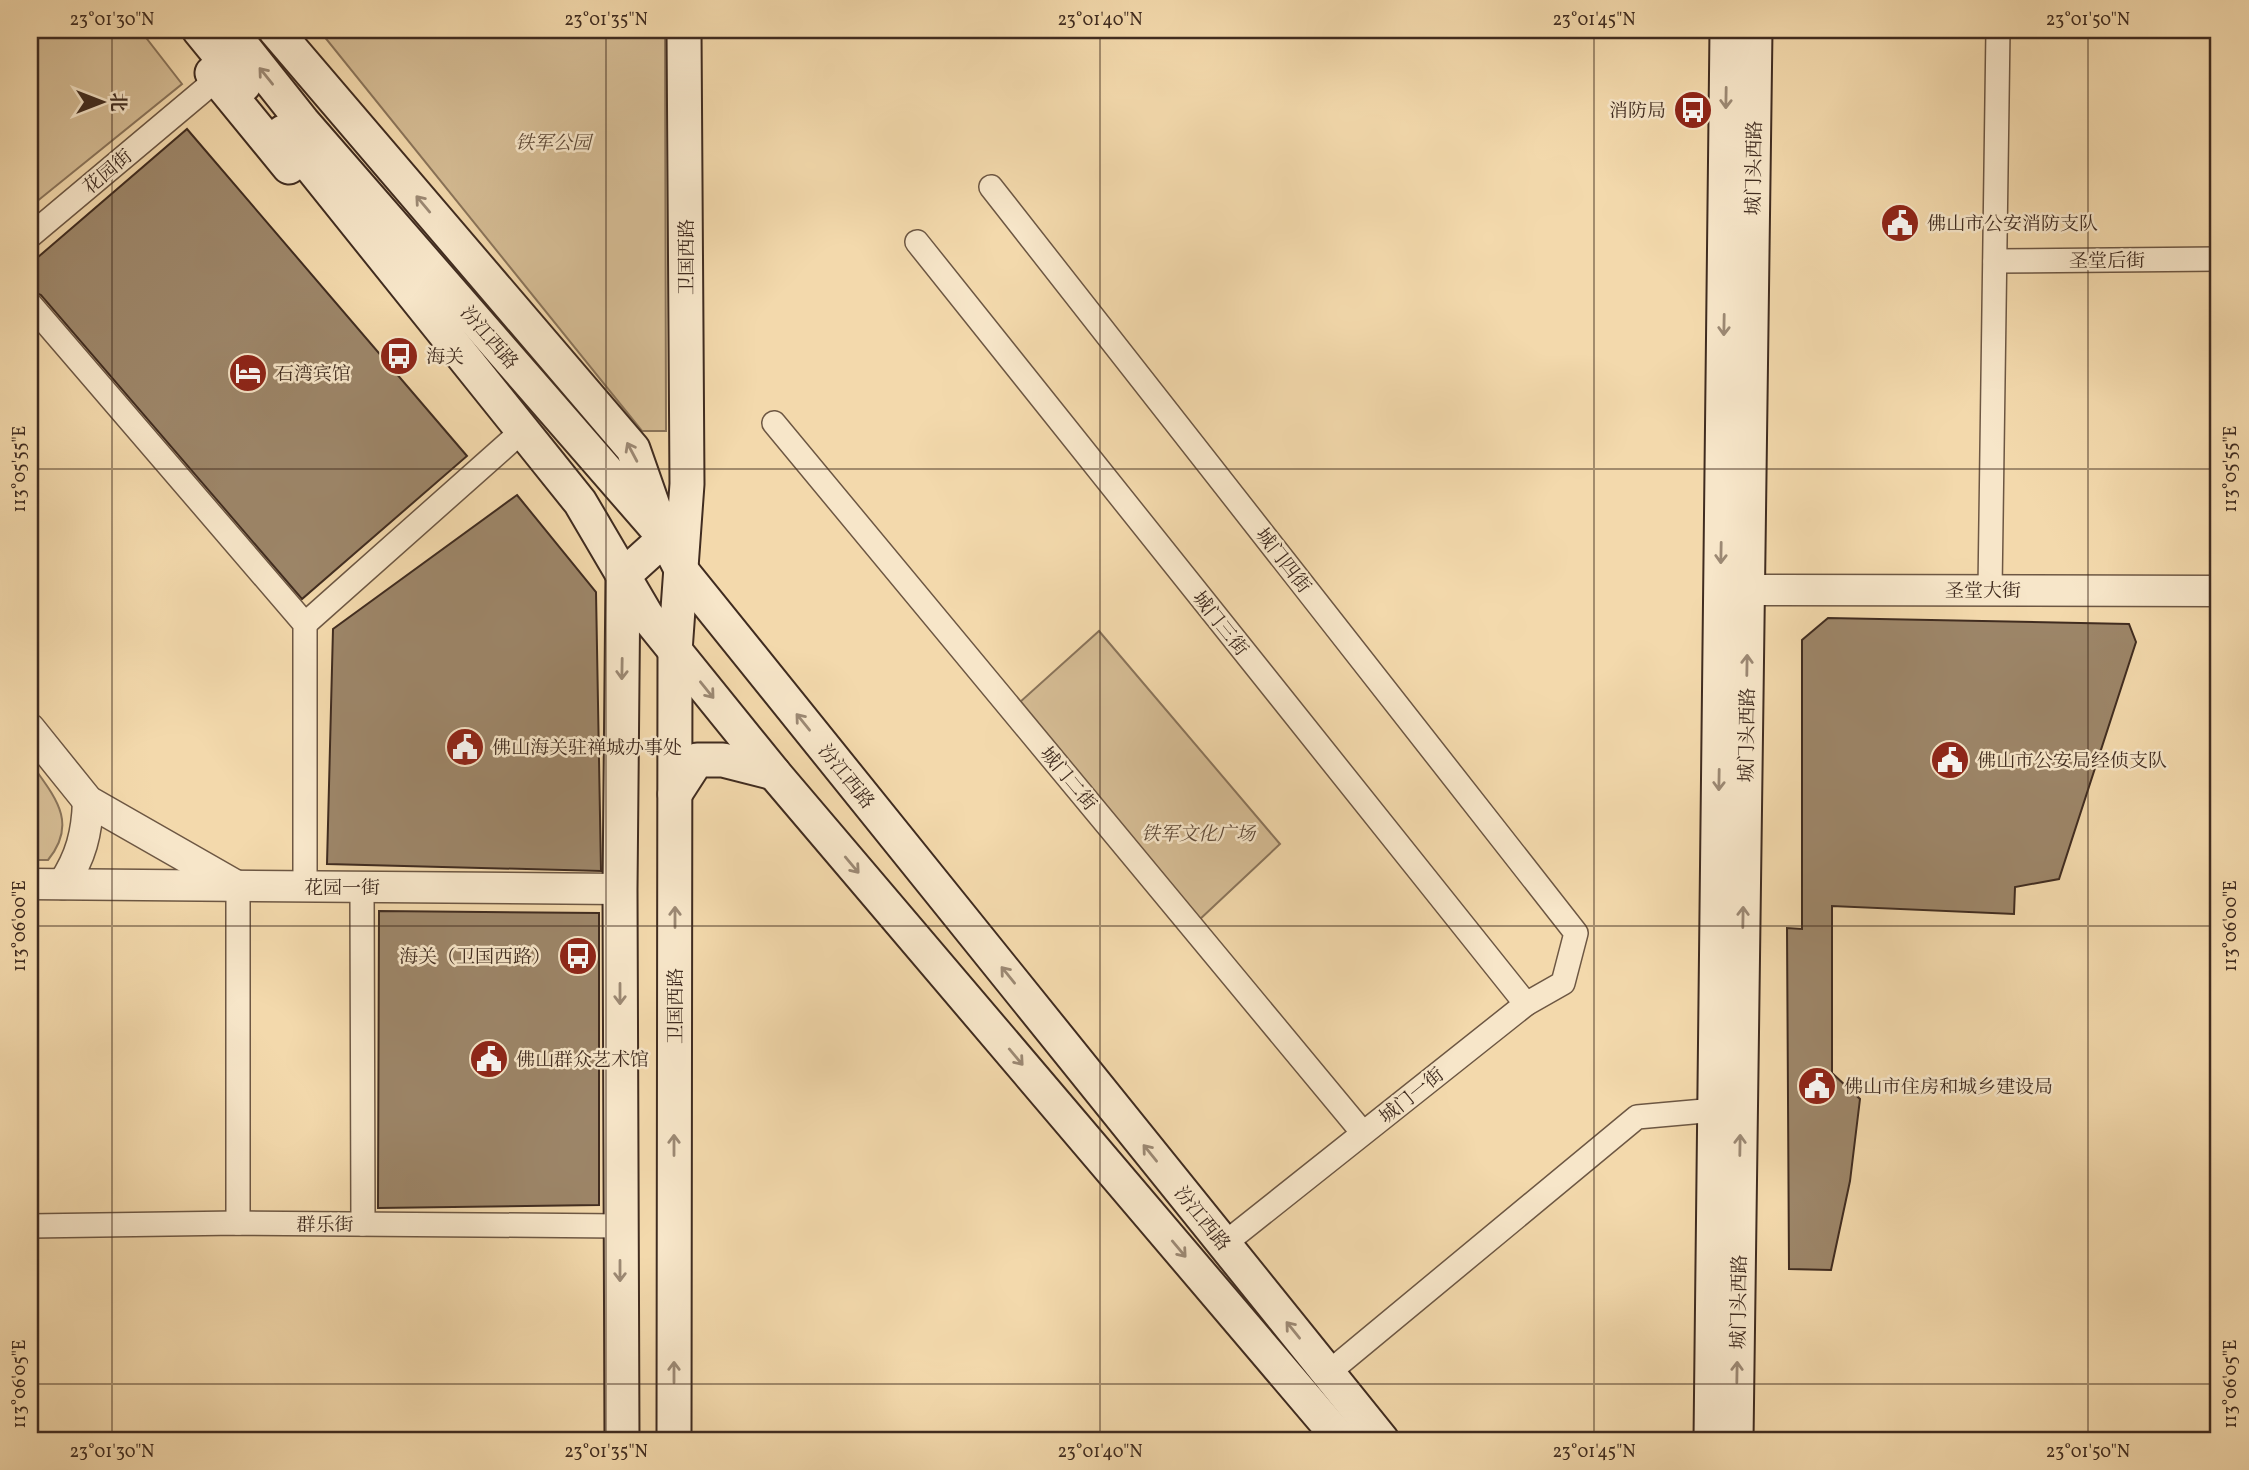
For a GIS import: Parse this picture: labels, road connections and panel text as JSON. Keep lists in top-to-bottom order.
{
  "streets": {
    "main road": ["城门头西路", "卫国西路", "汾江西路"],
    "street": [
      "花园街",
      "圣堂后街",
      "城门四街",
      "圣堂大街",
      "城门三街",
      "城门二街",
      "花园一街",
      "城门一街",
      "群乐街"
    ]
  },
  "crossings": [
    ["城门头西路", "圣堂大街"],
    ["卫国西路", "汾江西路"],
    ["汾江西路", "城门一街"],
    ["城门四街", "城门一街"],
    ["城门三街", "城门一街"],
    ["城门二街", "城门一街"]
  ],
  "parks": ["铁军公园", "铁军文化广场"],
  "places": {
    "bus stop": ["消防局", "海关", "海关（卫国西路）"],
    "public building": [
      "佛山市公安消防支队",
      "佛山海关驻禅城办事处",
      "佛山市公安局经侦支队",
      "佛山群众艺术馆",
      "佛山市住房和城乡建设局"
    ],
    "hotel": ["石湾宾馆"]
  },
  "north": "right",
  "coordinates": [
    "23°01'30\"N",
    "23°01'35\"N",
    "23°01'40\"N",
    "23°01'45\"N",
    "23°01'50\"N",
    "113°05'55\"E",
    "113°06'00\"E",
    "113°06'05\"E"
  ]
}
